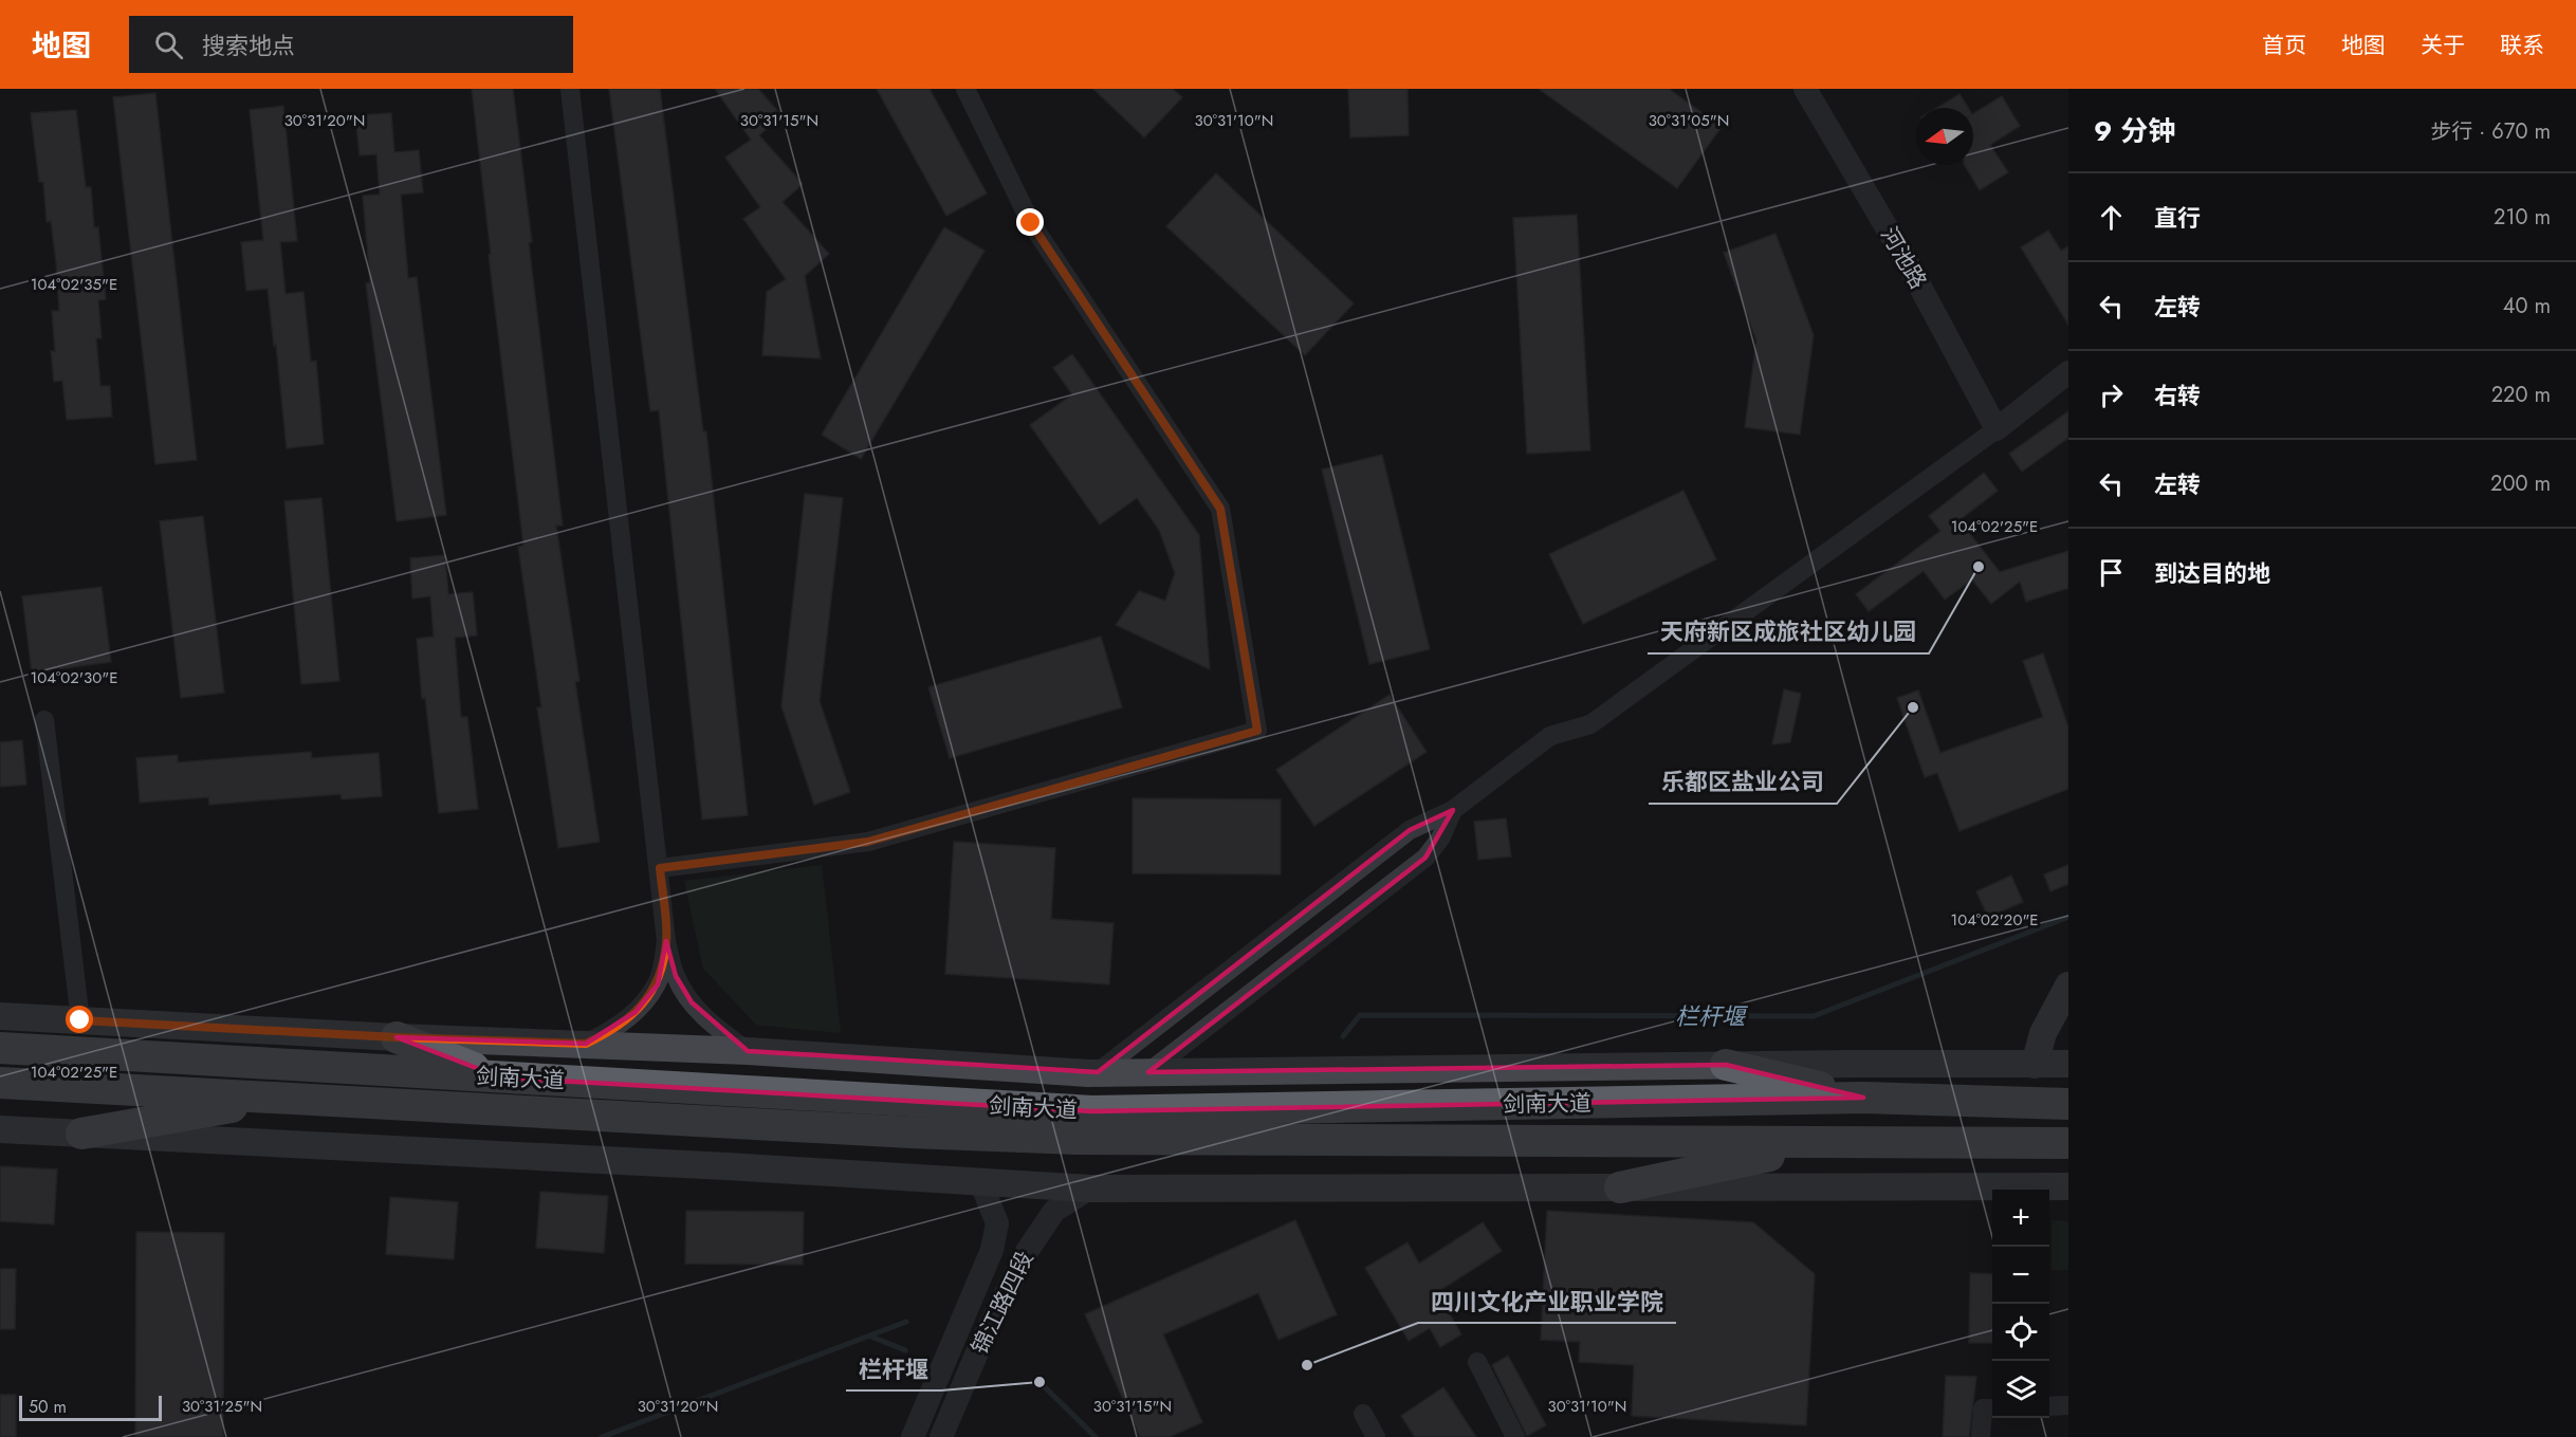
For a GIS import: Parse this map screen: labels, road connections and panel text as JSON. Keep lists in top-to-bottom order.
{
  "streets": {
    "highway": ["剑南大道"],
    "street": ["河池路", "锦江路四段"]
  },
  "water": ["栏杆堰"],
  "places": [
    "天府新区成旅社区幼儿园",
    "乐都区盐业公司",
    "四川文化产业职业学院",
    "栏杆堰"
  ],
  "scale_bar": "50 m",
  "north": "left",
  "page": {
    "header": "地图",
    "search": "搜索地点",
    "nav": [
      "首页",
      "地图",
      "关于",
      "联系"
    ],
    "heading": ["9 分钟", "步行 · 670 m"],
    "list": [
      ["直行", "210 m"],
      ["左转", "40 m"],
      ["右转", "220 m"],
      ["左转", "200 m"],
      "到达目的地"
    ],
    "map_buttons": ["+", "−"],
    "scale": "50 m"
  },
  "coordinates": [
    "30°31'20\"N",
    "30°31'15\"N",
    "30°31'10\"N",
    "30°31'05\"N",
    "104°02'35\"E",
    "104°02'25\"E",
    "104°02'30\"E",
    "104°02'20\"E",
    "30°31'25\"N"
  ]
}
